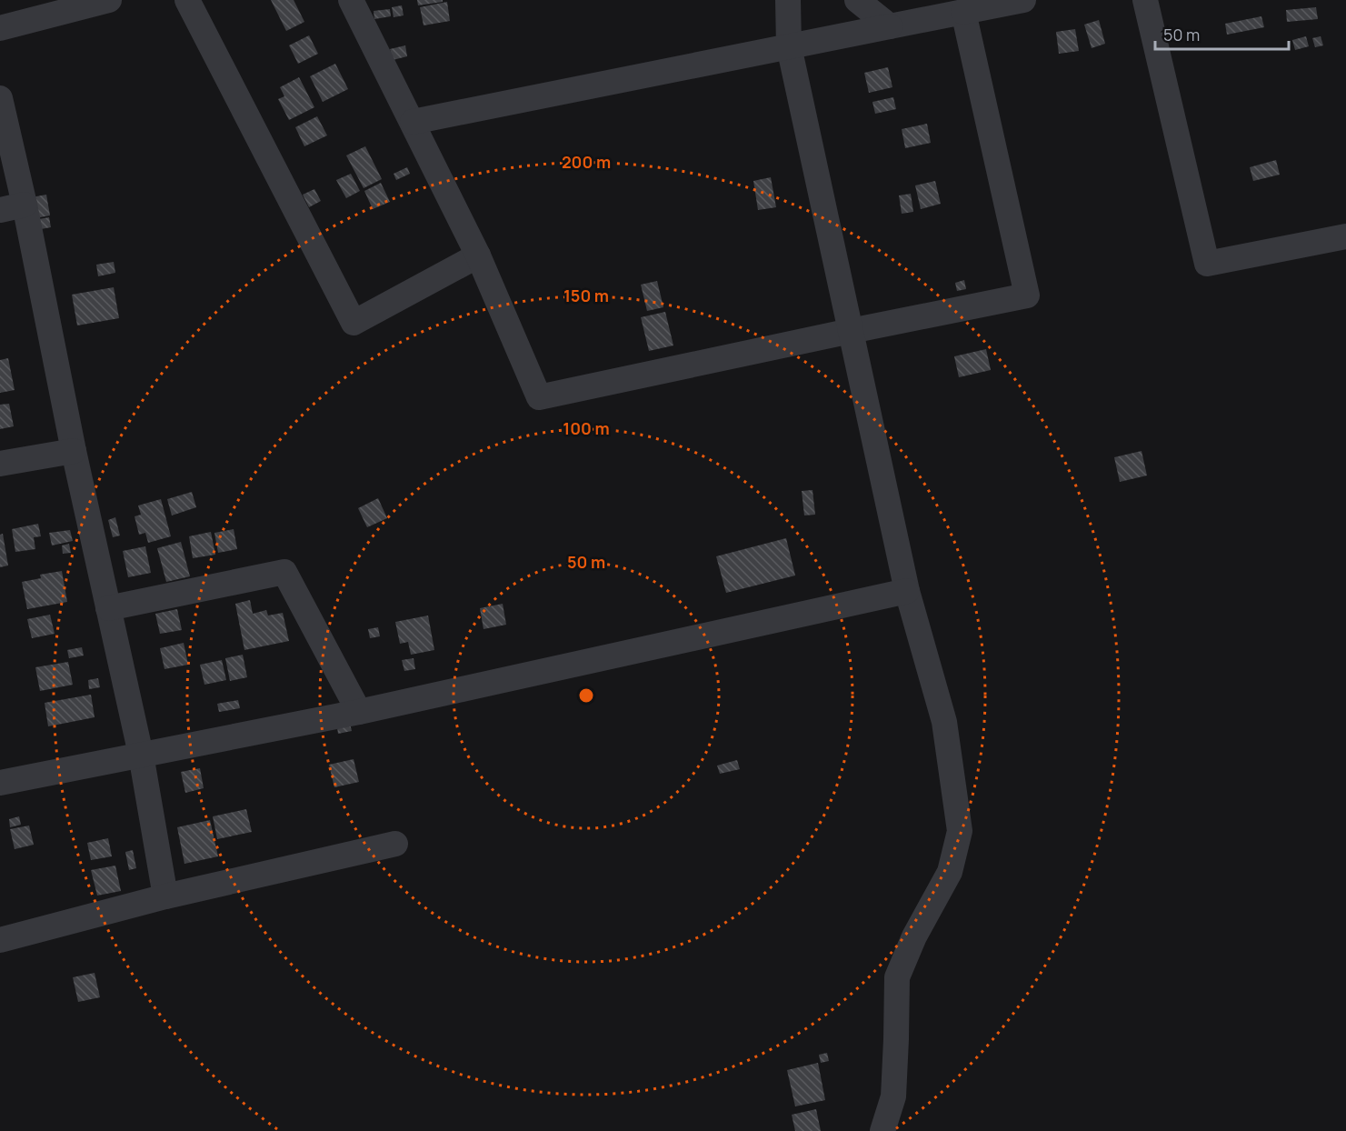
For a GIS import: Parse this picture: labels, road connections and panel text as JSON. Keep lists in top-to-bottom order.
{
  "scale_bar": "50 m",
  "rings": [
    "200 m",
    "150 m",
    "100 m",
    "50 m"
  ]
}
